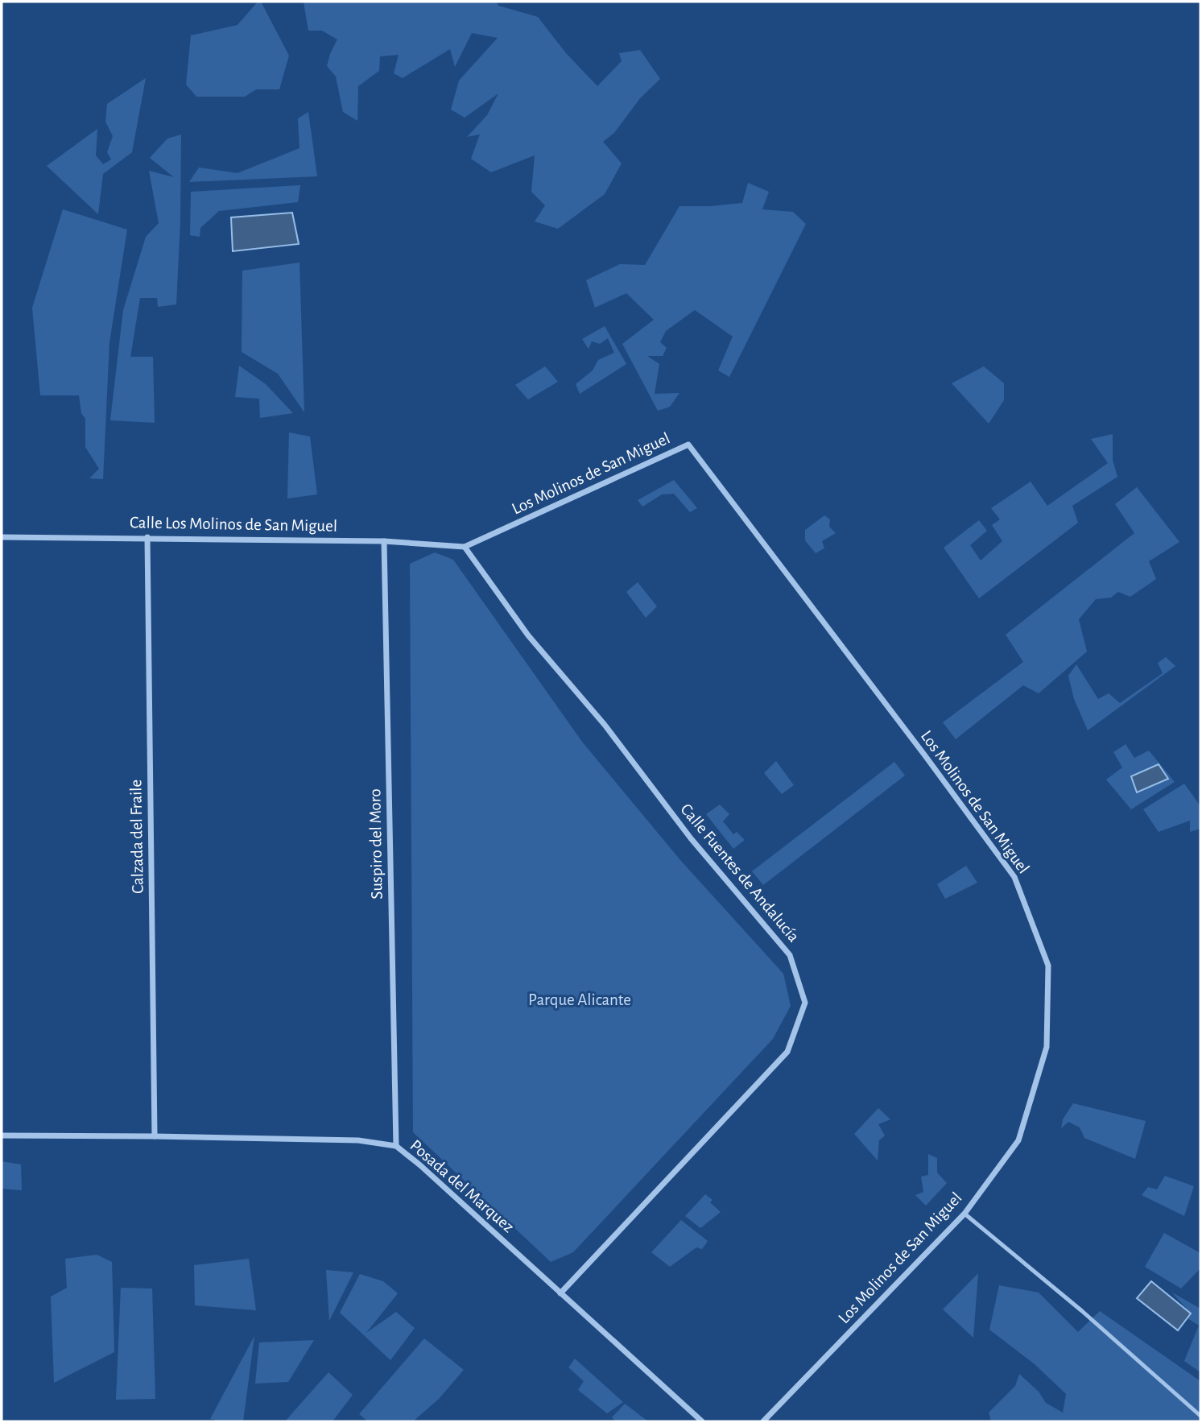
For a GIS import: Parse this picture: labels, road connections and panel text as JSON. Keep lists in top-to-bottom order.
{
  "streets": {
    "street": [
      "Los Molinos de San Miguel",
      "Calle Los Molinos de San Miguel",
      "Calzada del Fraile",
      "Suspiro del Moro",
      "Calle Fuentes de Andalucía",
      "Posada del Marquez"
    ]
  },
  "crossings": [
    ["Los Molinos de San Miguel", "Calle Los Molinos de San Miguel"],
    ["Los Molinos de San Miguel", "Calle Fuentes de Andalucía"],
    ["Calle Los Molinos de San Miguel", "Calzada del Fraile"],
    ["Calle Los Molinos de San Miguel", "Suspiro del Moro"],
    ["Calle Los Molinos de San Miguel", "Calle Fuentes de Andalucía"],
    ["Calzada del Fraile", "Posada del Marquez"],
    ["Suspiro del Moro", "Posada del Marquez"],
    ["Calle Fuentes de Andalucía", "Posada del Marquez"]
  ],
  "parks": ["Parque Alicante"]
}
